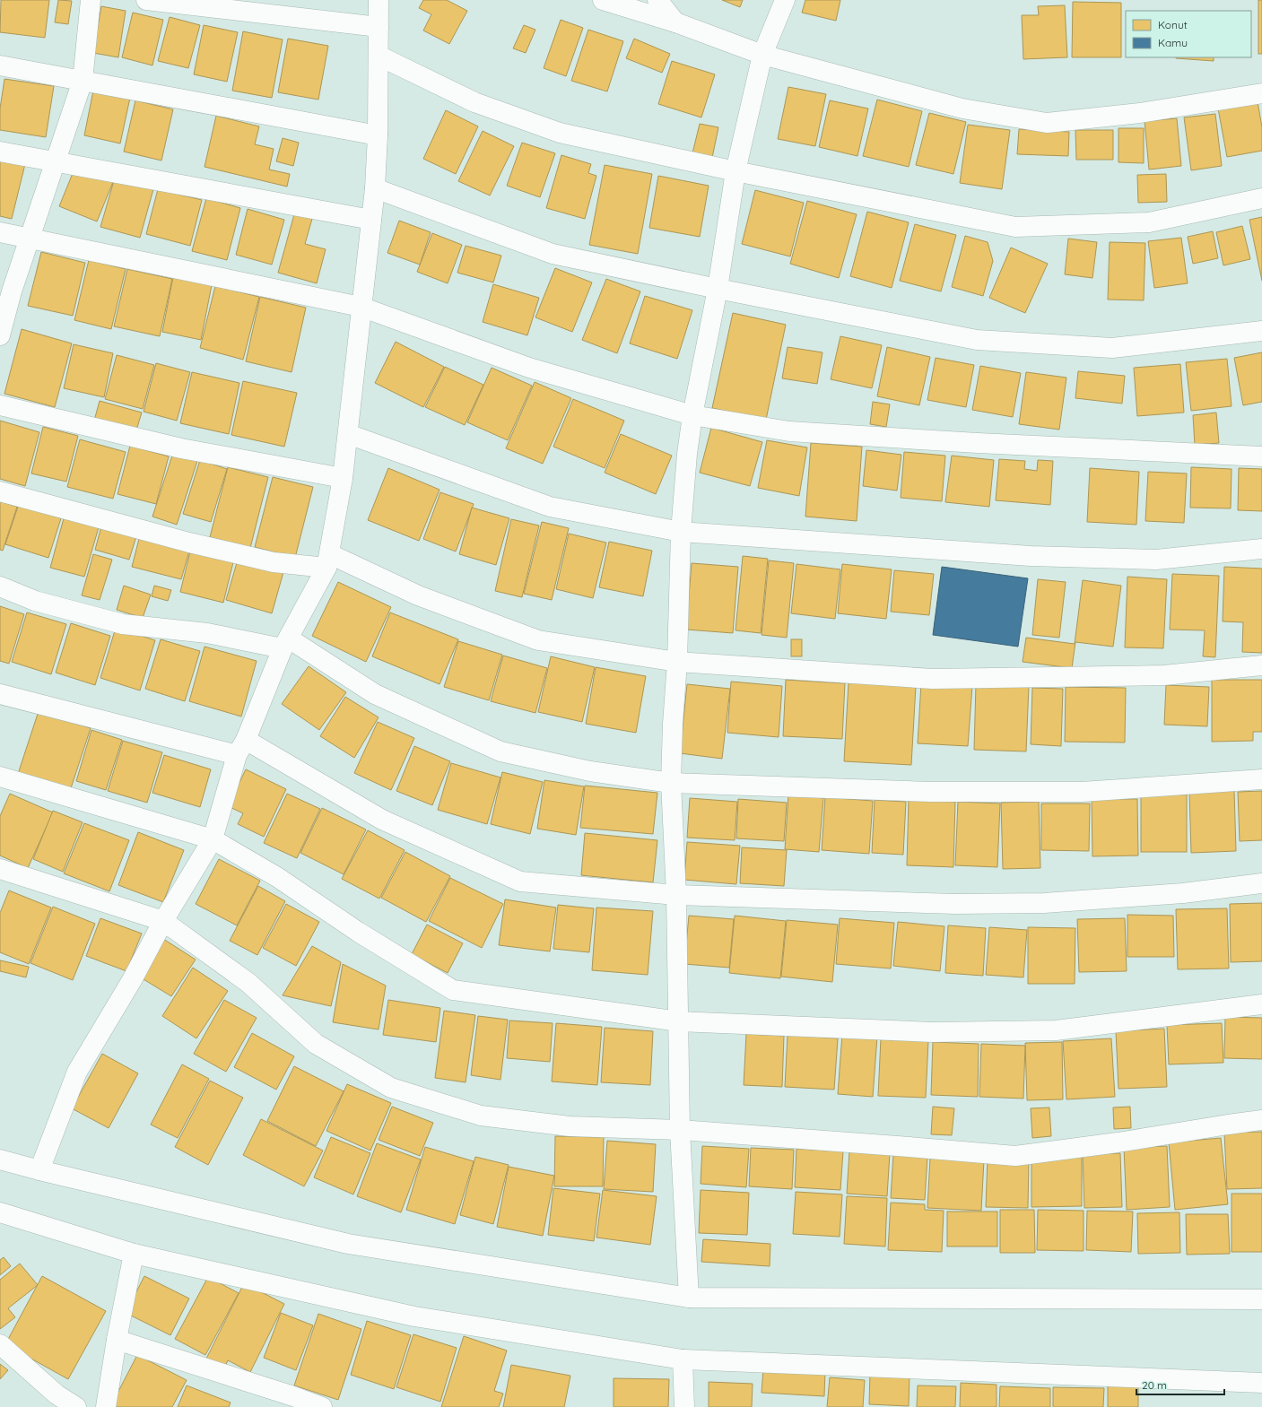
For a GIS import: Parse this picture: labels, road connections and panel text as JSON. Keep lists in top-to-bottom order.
{
  "legend": ["Konut", "Kamu"],
  "scale_bar": "20 m"
}
